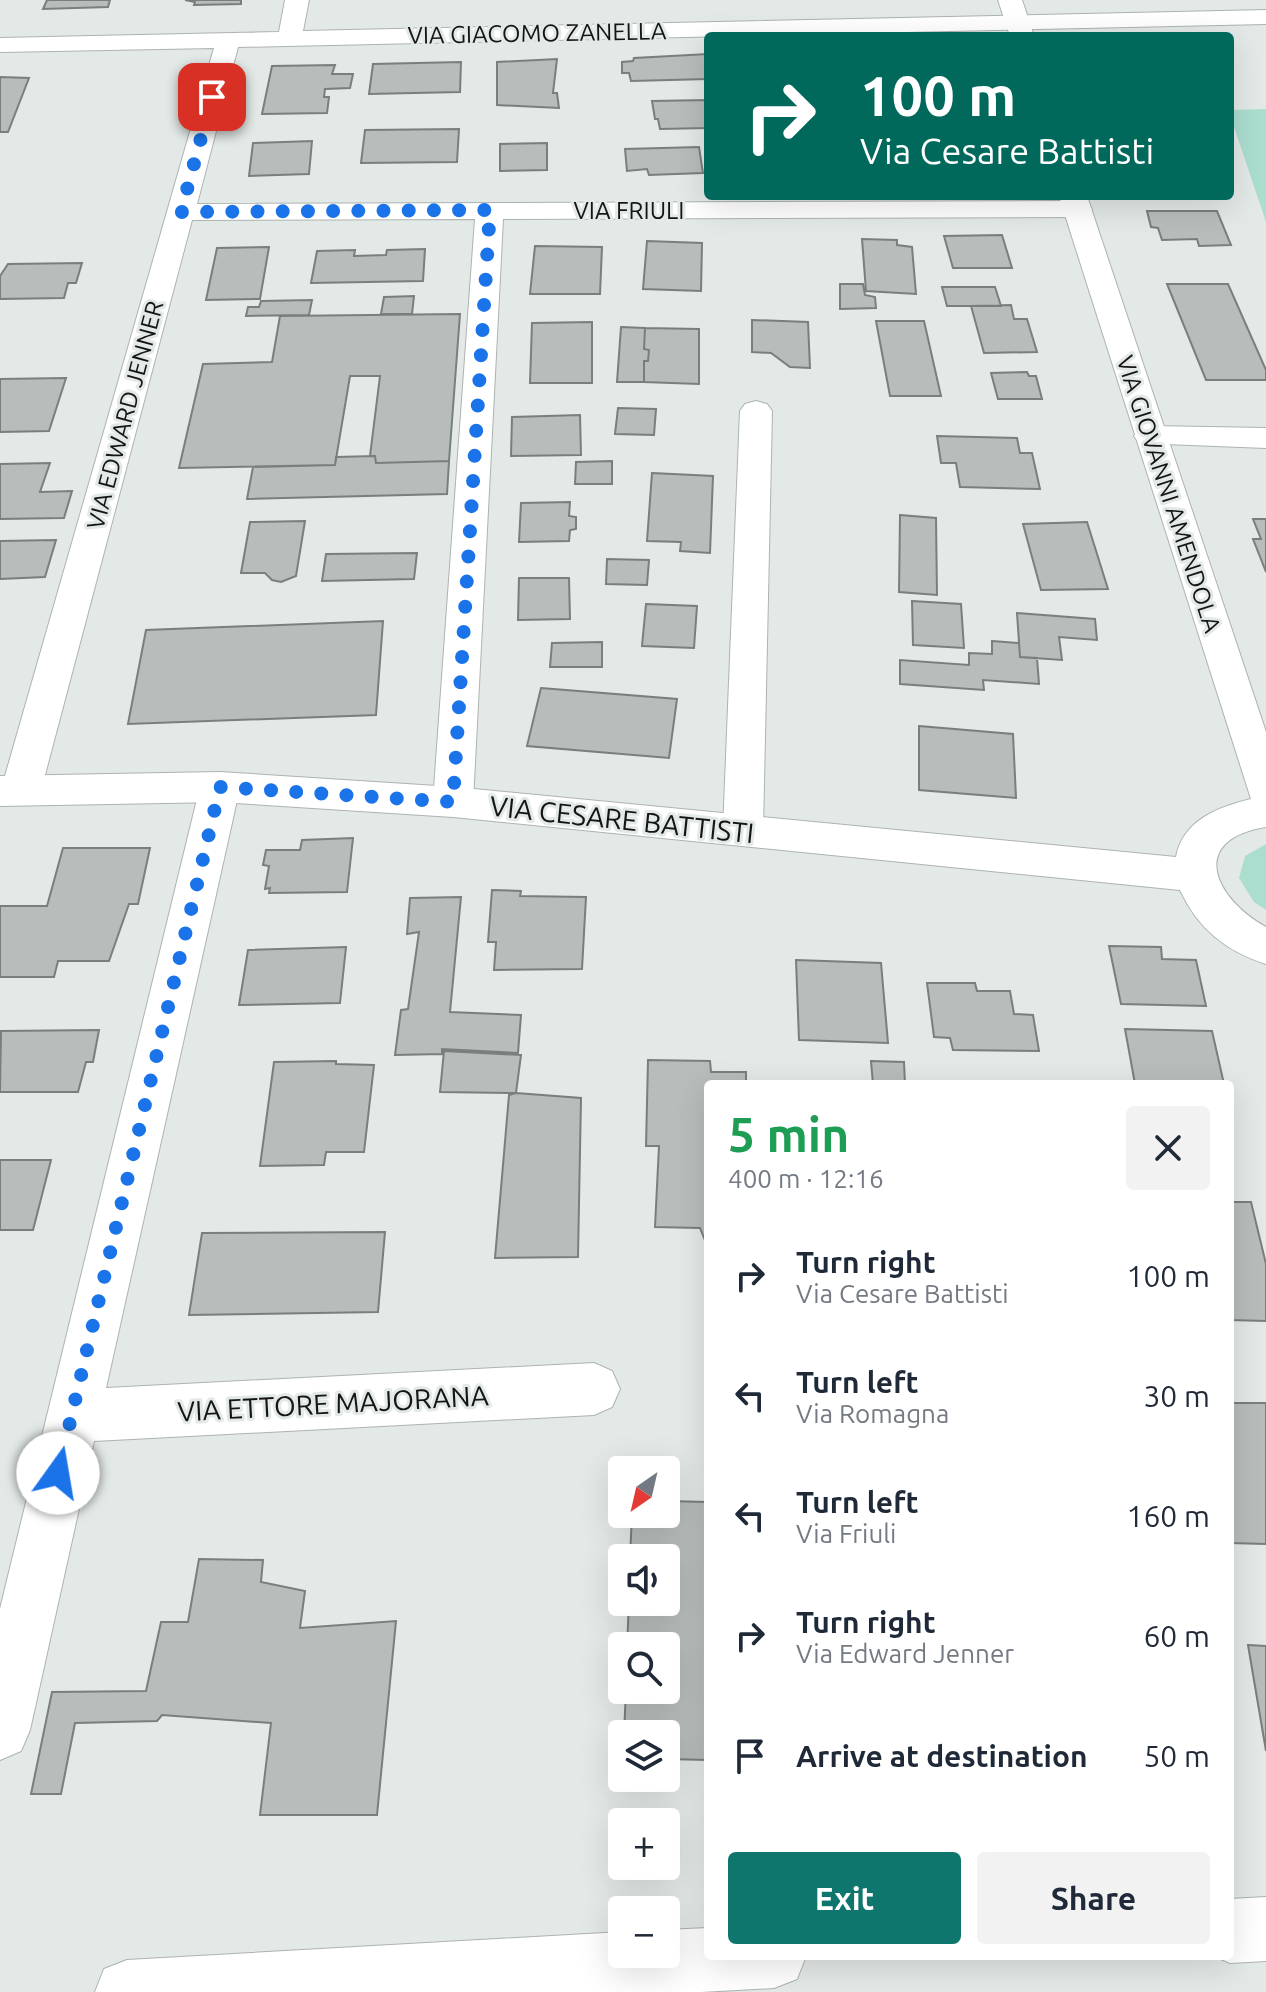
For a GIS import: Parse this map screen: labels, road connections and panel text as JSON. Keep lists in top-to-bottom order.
{
  "streets": {
    "street": [
      "VIA GIACOMO ZANELLA",
      "VIA FRIULI",
      "VIA EDWARD JENNER",
      "VIA GIOVANNI AMENDOLA",
      "VIA CESARE BATTISTI",
      "VIA ETTORE MAJORANA"
    ]
  },
  "crossings": [
    ["VIA GIACOMO ZANELLA", "VIA EDWARD JENNER"],
    ["VIA FRIULI", "VIA EDWARD JENNER"],
    ["VIA FRIULI", "VIA GIOVANNI AMENDOLA"],
    ["VIA EDWARD JENNER", "VIA CESARE BATTISTI"]
  ],
  "north": "bottom left",
  "page": {
    "turn": ["100 m", "Via Cesare Battisti"],
    "heading": ["5 min", "400 m · 12:16"],
    "list": [
      {
        "name": "Turn right",
        "note": "Via Cesare Battisti",
        "value": "100 m"
      },
      {
        "name": "Turn left",
        "note": "Via Romagna",
        "value": "30 m"
      },
      {
        "name": "Turn left",
        "note": "Via Friuli",
        "value": "160 m"
      },
      {
        "name": "Turn right",
        "note": "Via Edward Jenner",
        "value": "60 m"
      },
      {
        "name": "Arrive at destination",
        "value": "50 m"
      }
    ],
    "map_buttons": ["+", "−"],
    "buttons": ["Exit", "Share"]
  }
}
